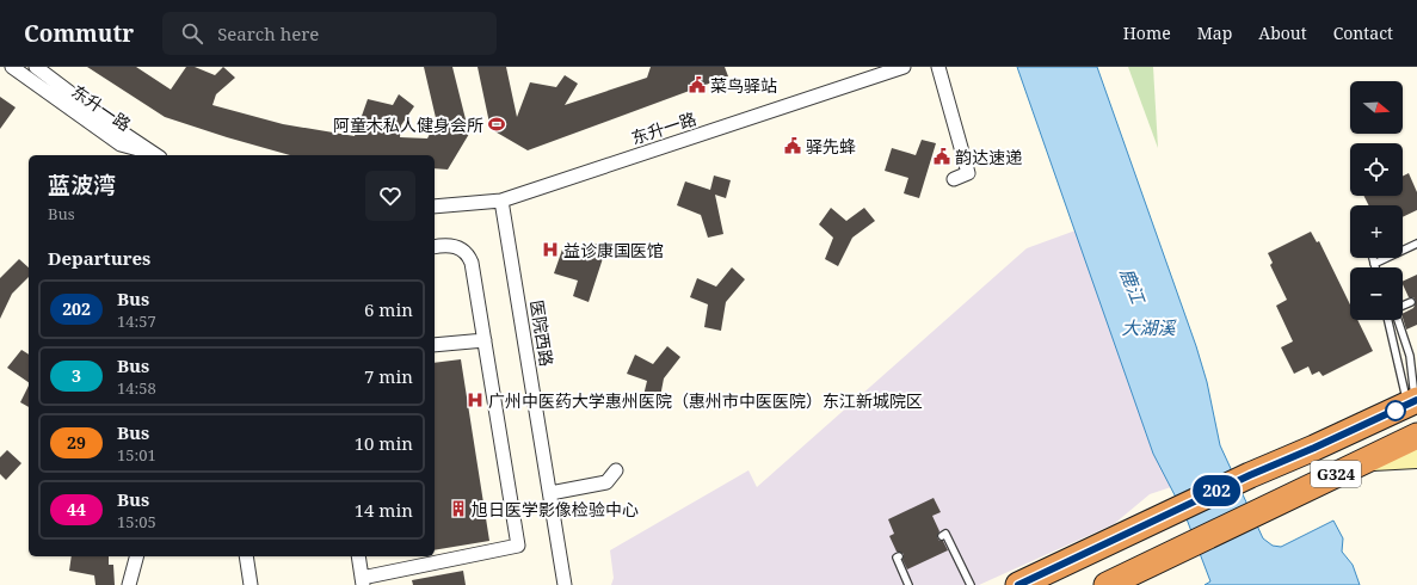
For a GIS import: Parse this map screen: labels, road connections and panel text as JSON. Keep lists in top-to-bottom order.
{
  "streets": {
    "highway": ["G324"],
    "street": ["东升一路", "医院西路"]
  },
  "crossings": [
    ["东升一路", "医院西路"]
  ],
  "water": ["鹿江", "大湖溪"],
  "places": {
    "public building": ["菜鸟驿站", "驿先蜂", "韵达速递"],
    "sports": ["阿童木私人健身会所"],
    "hospital": ["益诊康国医馆", "广州中医药大学惠州医院（惠州市中医医院）东江新城院区"],
    "building": ["旭日医学影像检验中心"]
  },
  "lines": ["bus line 202"],
  "north": "right",
  "page": {
    "header": "Commutr",
    "search": "Search here",
    "nav": [
      "Home",
      "Map",
      "About",
      "Contact"
    ],
    "on_map": "202",
    "map_buttons": ["+", "−"],
    "heading": [
      ["蓝波湾", "Bus"],
      "Departures"
    ],
    "list": [
      {
        "mark": "202",
        "name": "Bus",
        "note": "14:57",
        "value": "6 min"
      },
      {
        "mark": "3",
        "name": "Bus",
        "note": "14:58",
        "value": "7 min"
      },
      {
        "mark": "29",
        "name": "Bus",
        "note": "15:01",
        "value": "10 min"
      },
      {
        "mark": "44",
        "name": "Bus",
        "note": "15:05",
        "value": "14 min"
      }
    ]
  }
}
